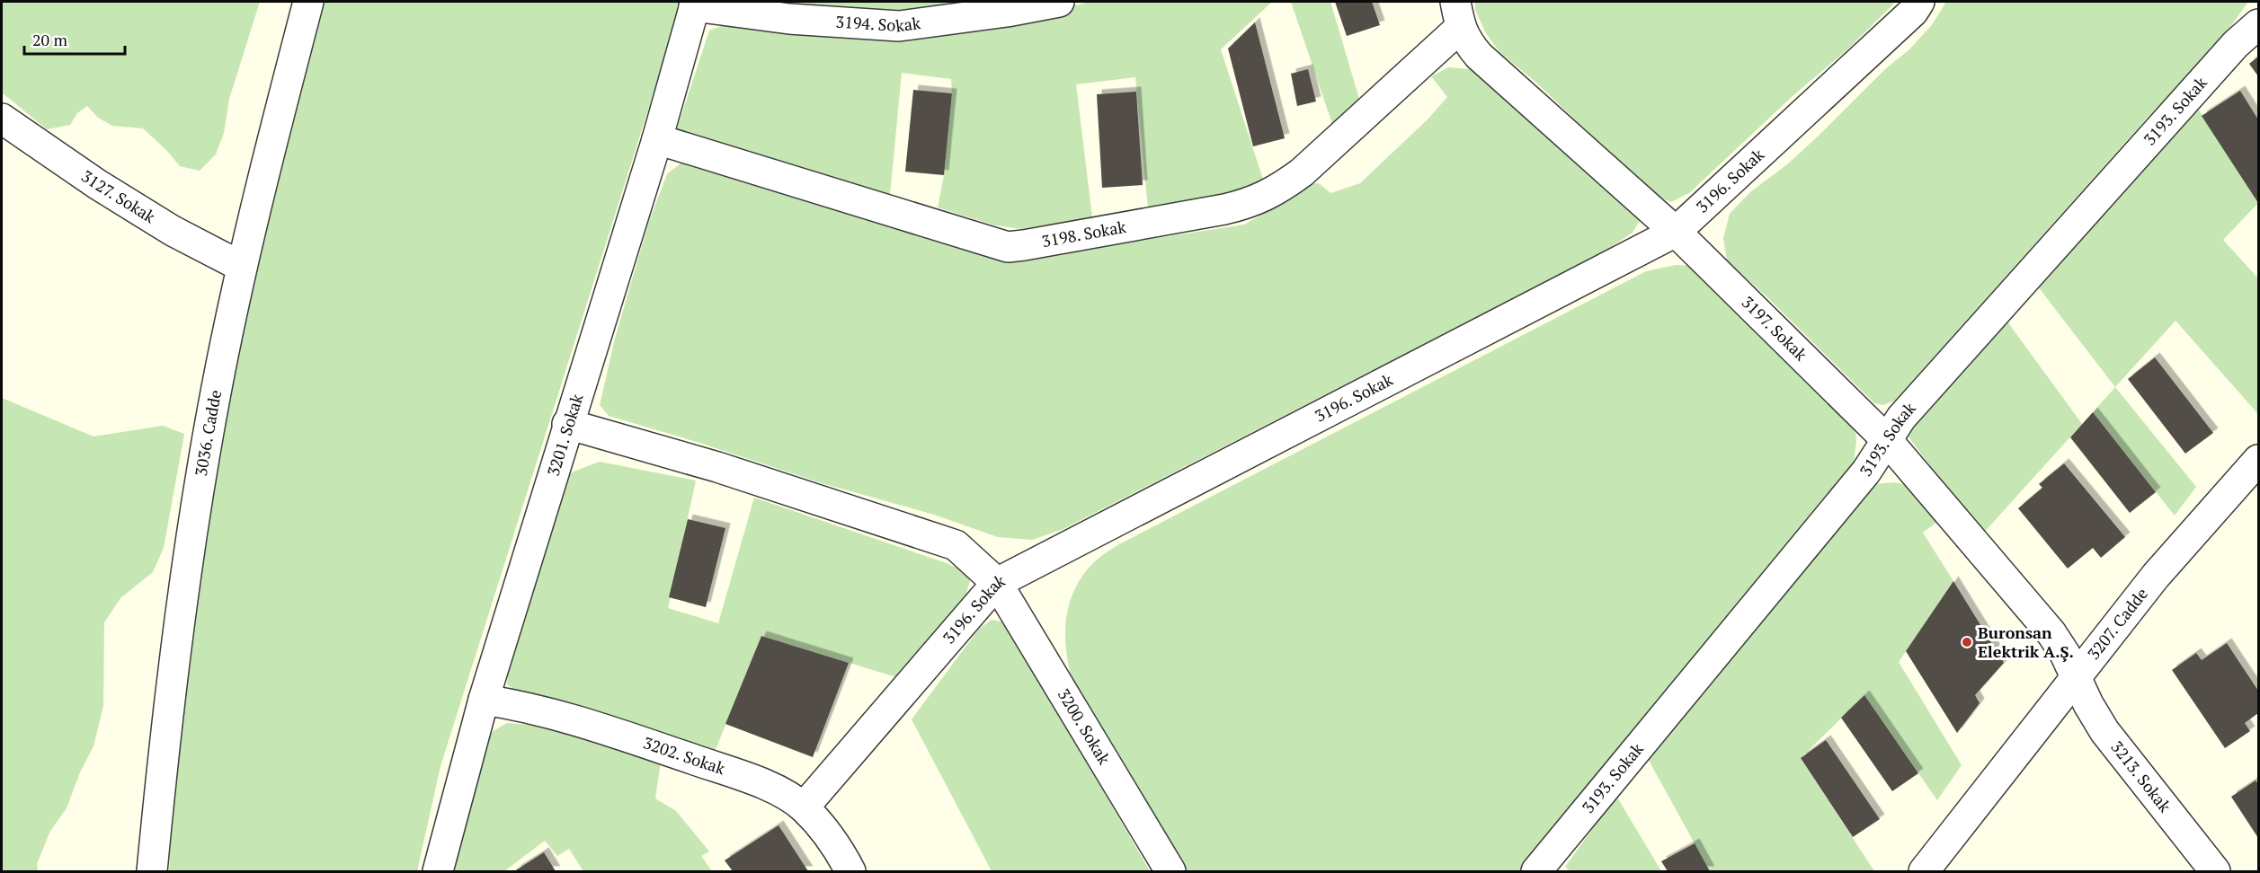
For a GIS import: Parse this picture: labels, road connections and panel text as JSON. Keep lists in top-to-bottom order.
{
  "streets": {
    "street": [
      "3194. Sokak",
      "3193. Sokak",
      "3196. Sokak",
      "3127. Sokak",
      "3198. Sokak",
      "3197. Sokak",
      "3036. Cadde",
      "3201. Sokak",
      "3207. Cadde",
      "3200. Sokak",
      "3202. Sokak",
      "3213. Sokak"
    ]
  },
  "crossings": [
    ["3194. Sokak", "3201. Sokak"],
    ["3193. Sokak", "3197. Sokak"],
    ["3196. Sokak", "3197. Sokak"],
    ["3196. Sokak", "3200. Sokak"],
    ["3196. Sokak", "3202. Sokak"],
    ["3127. Sokak", "3036. Cadde"],
    ["3198. Sokak", "3197. Sokak"],
    ["3198. Sokak", "3201. Sokak"],
    ["3197. Sokak", "3207. Cadde"],
    ["3197. Sokak", "3213. Sokak"],
    ["3201. Sokak", "3200. Sokak"],
    ["3201. Sokak", "3202. Sokak"],
    ["3207. Cadde", "3213. Sokak"]
  ],
  "places": ["Buronsan Elektrik A.Ş."],
  "scale_bar": "20 m"
}
